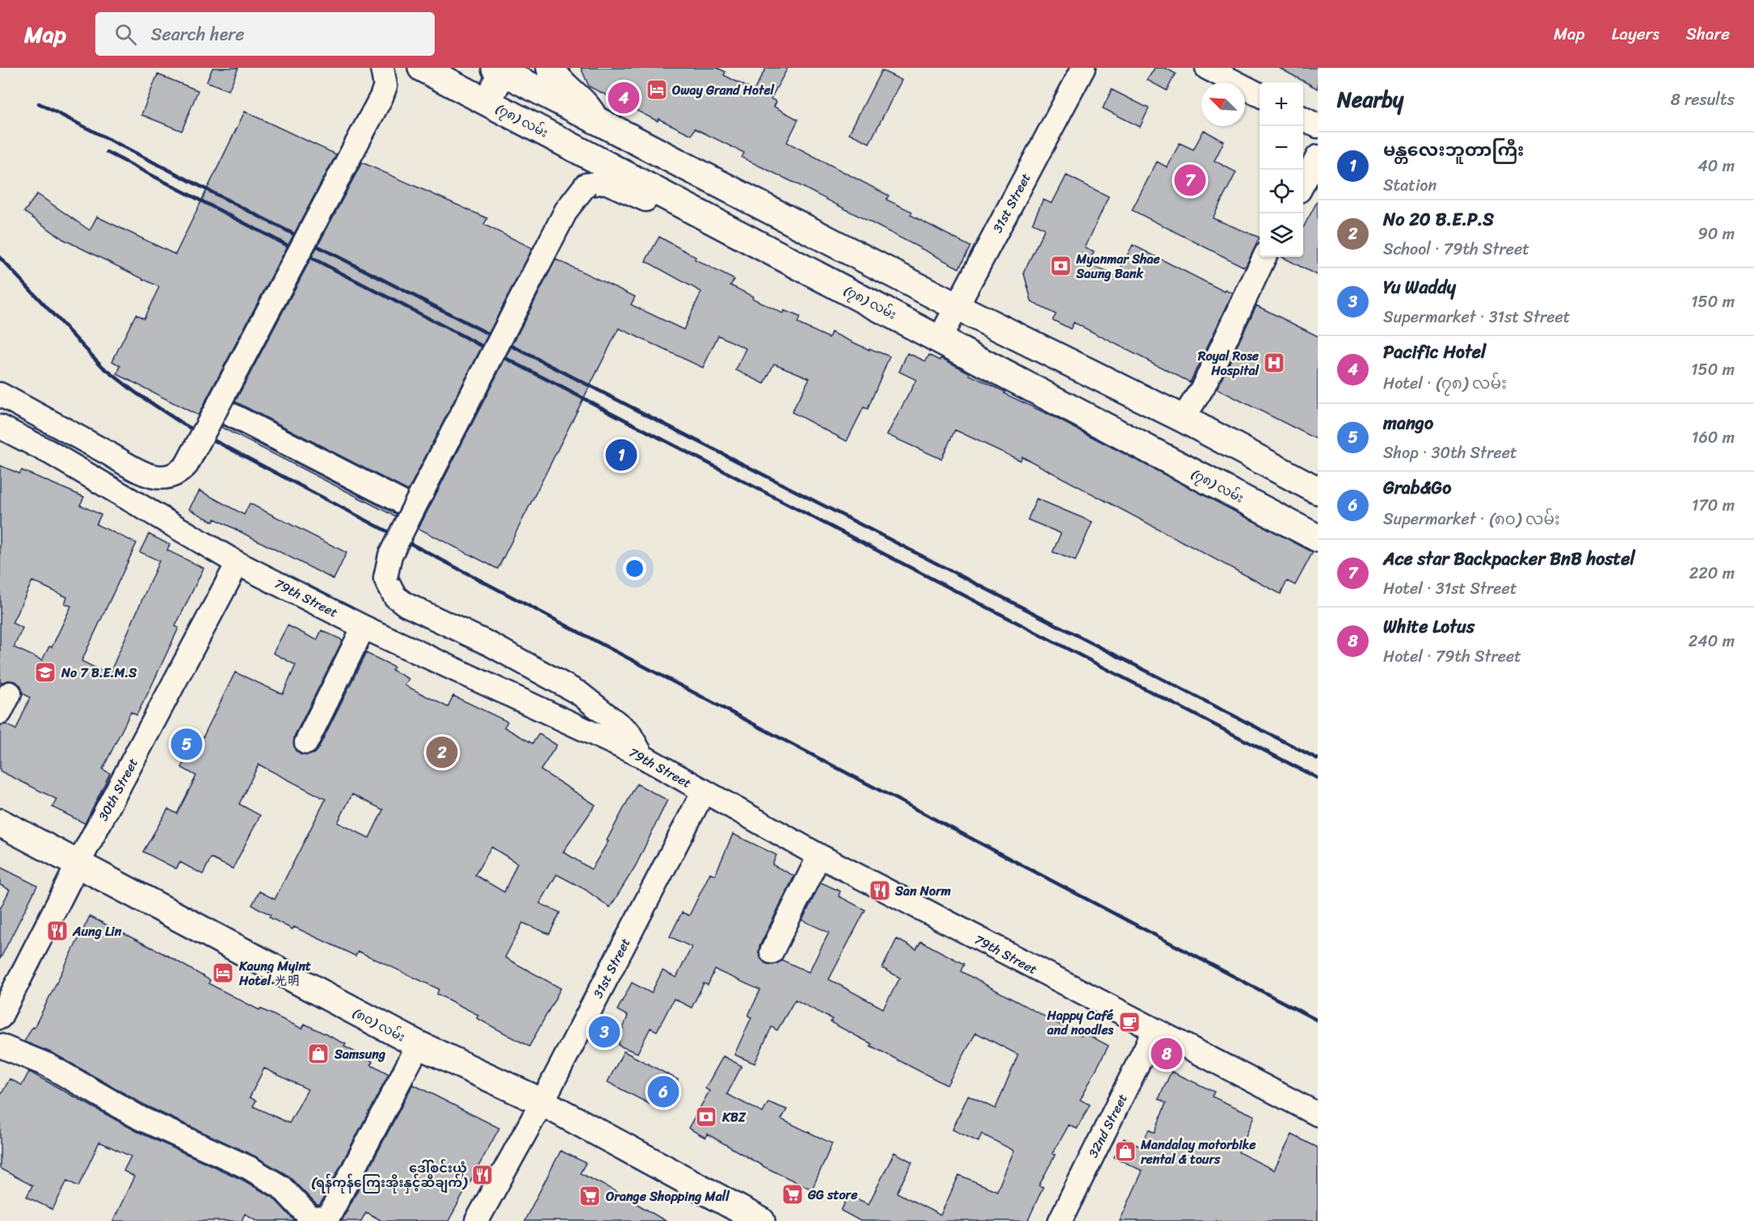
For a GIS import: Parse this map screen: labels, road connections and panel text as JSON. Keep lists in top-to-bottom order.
{
  "streets": {
    "main road": ["(၇၈) လမ်း", "(၈၀) လမ်း"],
    "street": [
      "31st Street",
      "79th Street",
      "30th Street",
      "32nd Street"
    ]
  },
  "crossings": [
    ["(၇၈) လမ်း", "31st Street"],
    ["31st Street", "79th Street"],
    ["31st Street", "(၈၀) လမ်း"],
    ["79th Street", "30th Street"],
    ["79th Street", "32nd Street"],
    ["30th Street", "(၈၀) လမ်း"]
  ],
  "places": {
    "hotel": ["Oway Grand Hotel", "Kaung Myint Hotel 光明"],
    "bank": ["Myanmar Shae Saung Bank", "KBZ"],
    "hospital": ["Royal Rose Hospital"],
    "school or university": ["No 7 B.E.M.S"],
    "restaurant": ["San Norm", "Aung Lin", "ဒေါ်စင်းယုံ (ရန်ကုန်ကြေးအိုးနှင့်ဆီချက်)"],
    "cafe": ["Happy Café and noodles"],
    "shop": ["Samsung", "Mandalay motorbike rental & tours"],
    "supermarket": ["GG store", "Orange Shopping Mall"]
  },
  "north": "top left",
  "page": {
    "header": "Map",
    "search": "Search here",
    "nav": ["Map", "Layers", "Share"],
    "heading": ["Nearby", "8 results"],
    "pins": [
      "4",
      "7",
      "1",
      "5",
      "2",
      "3",
      "8",
      "6"
    ],
    "map_buttons": ["+", "−"],
    "list": [
      {
        "mark": "1",
        "name": "မန္တလေးဘူတာကြီး",
        "note": "Station",
        "value": "40 m"
      },
      {
        "mark": "2",
        "name": "No 20 B.E.P.S",
        "note": "School · 79th Street",
        "value": "90 m"
      },
      {
        "mark": "3",
        "name": "Yu Waddy",
        "note": "Supermarket · 31st Street",
        "value": "150 m"
      },
      {
        "mark": "4",
        "name": "Pacific Hotel",
        "note": "Hotel · (၇၈) လမ်း",
        "value": "150 m"
      },
      {
        "mark": "5",
        "name": "mango",
        "note": "Shop · 30th Street",
        "value": "160 m"
      },
      {
        "mark": "6",
        "name": "Grab&Go",
        "note": "Supermarket · (၈၀) လမ်း",
        "value": "170 m"
      },
      {
        "mark": "7",
        "name": "Ace star Backpacker BnB hostel",
        "note": "Hotel · 31st Street",
        "value": "220 m"
      },
      {
        "mark": "8",
        "name": "White Lotus",
        "note": "Hotel · 79th Street",
        "value": "240 m"
      }
    ]
  }
}
